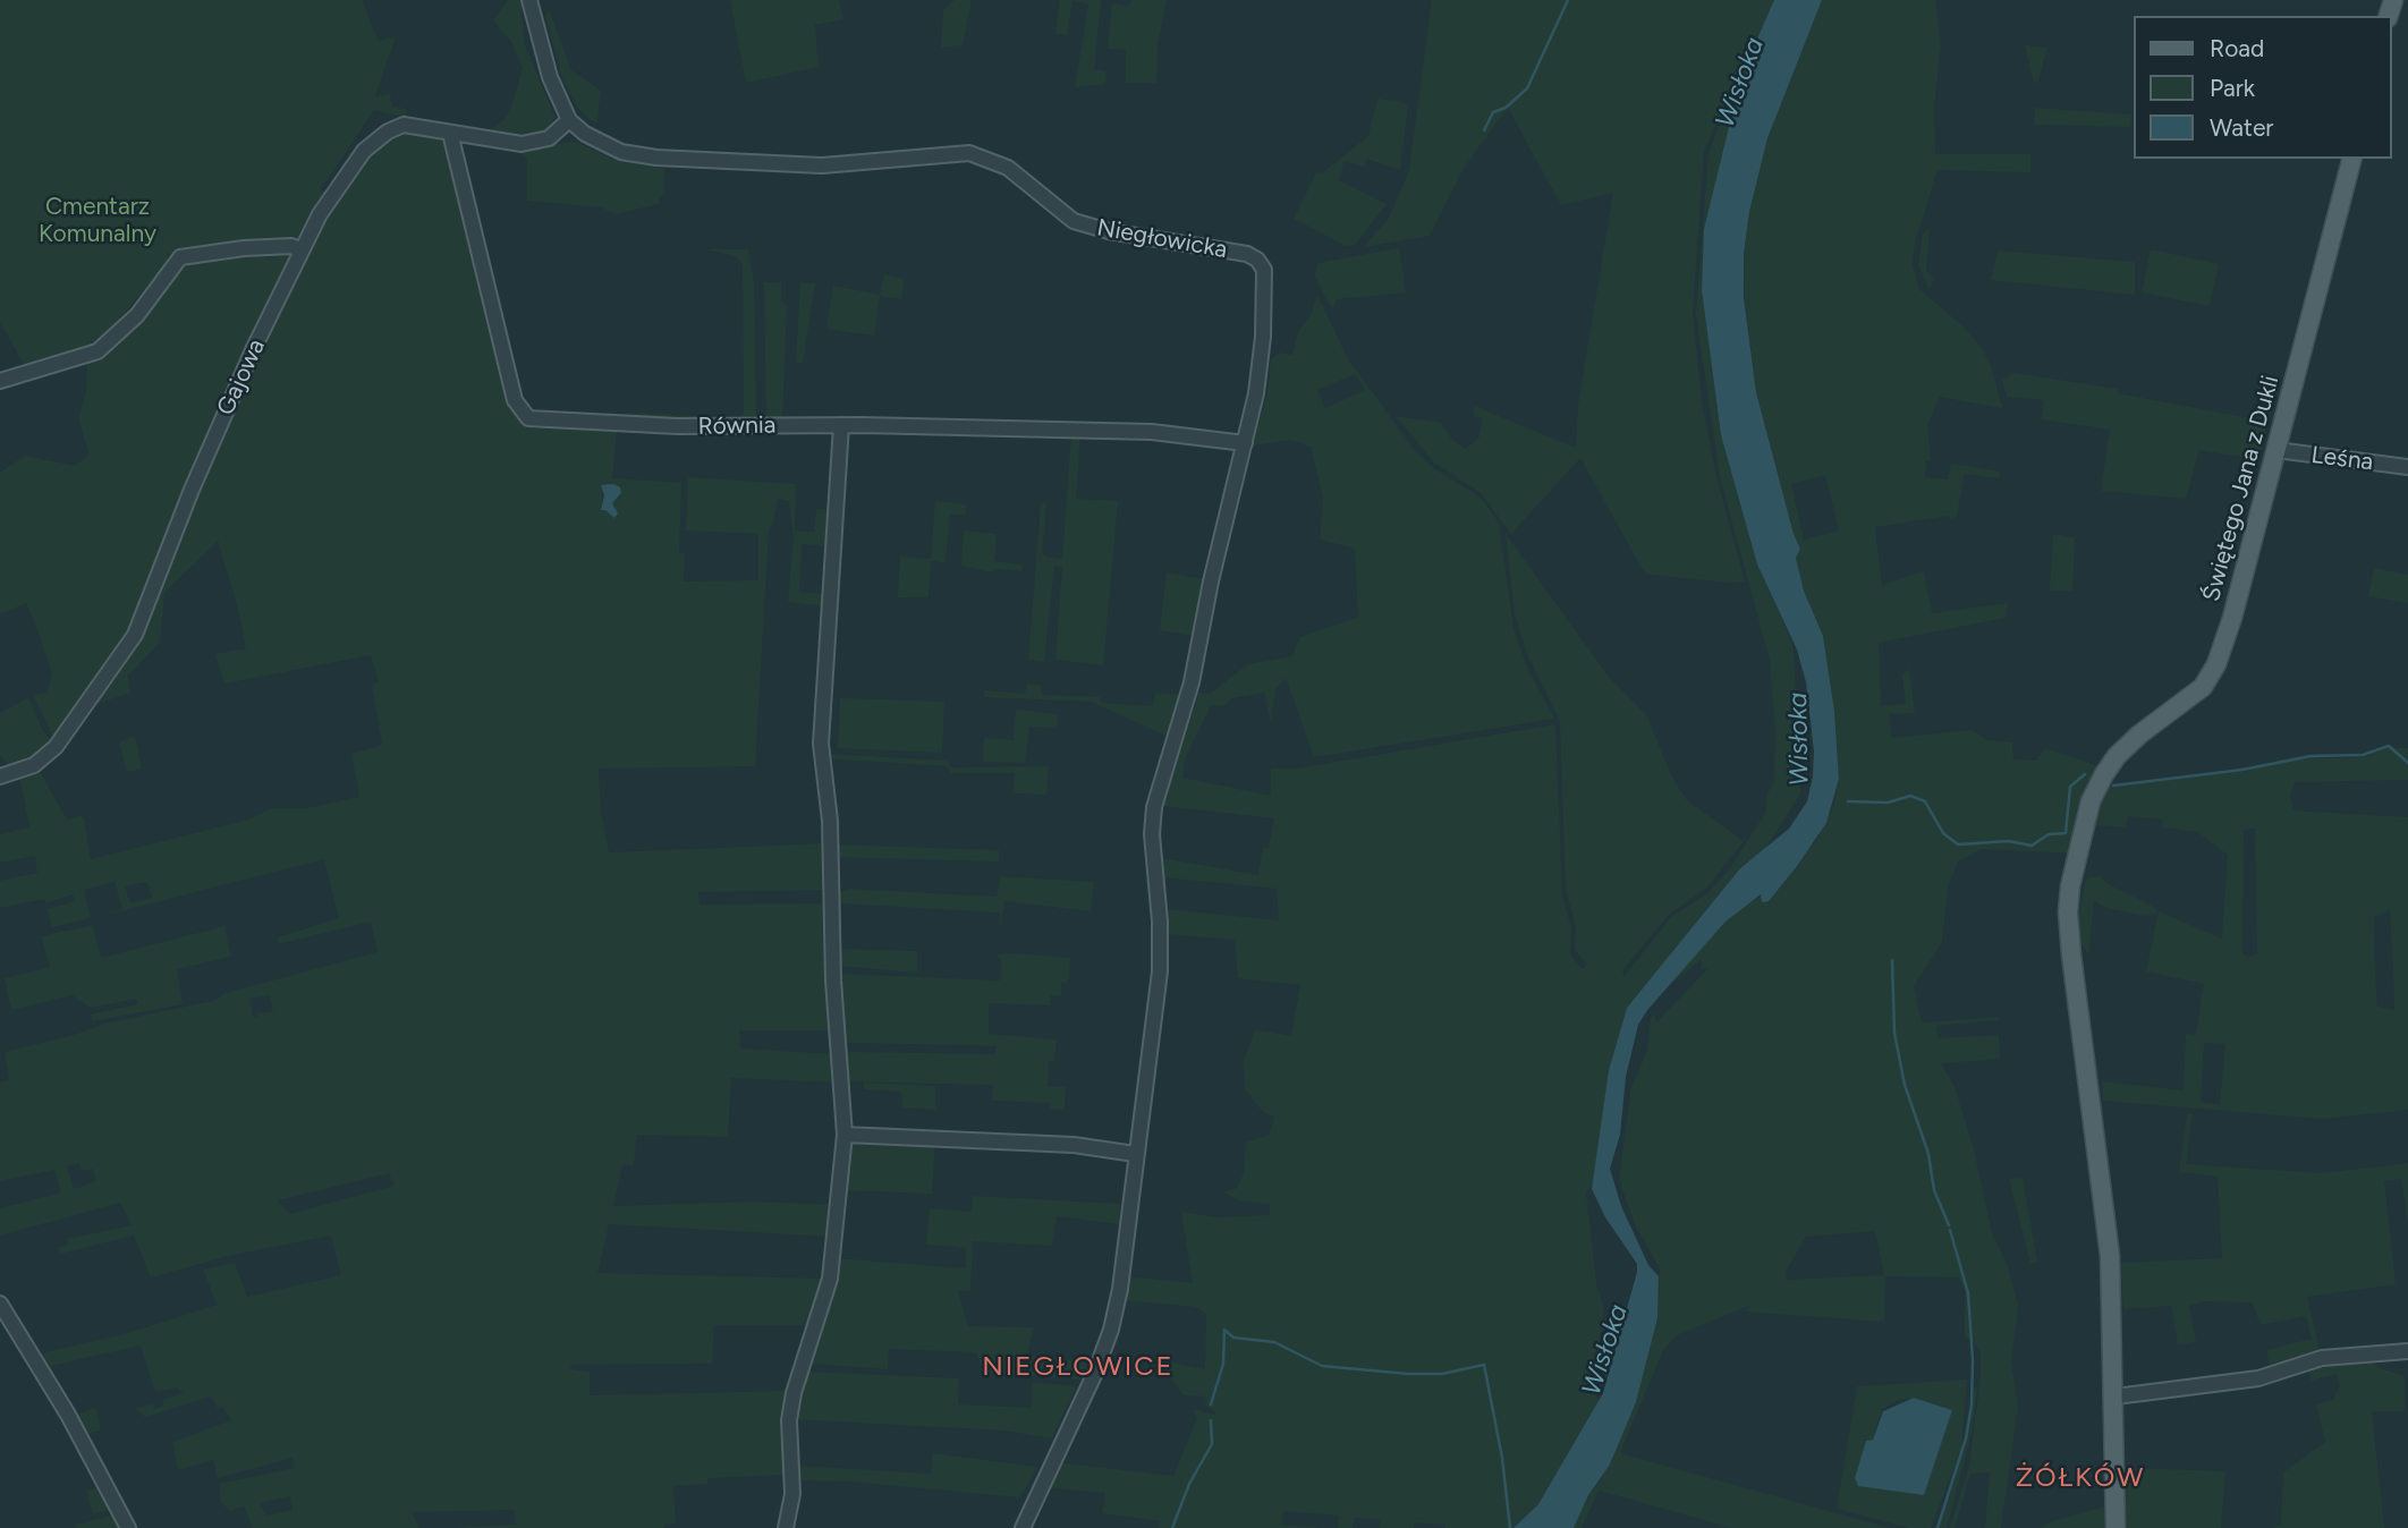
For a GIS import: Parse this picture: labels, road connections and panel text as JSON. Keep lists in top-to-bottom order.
{
  "streets": {
    "main road": ["Świętego Jana z Dukli"],
    "street": [
      "Niegłowicka",
      "Gajowa",
      "Równia",
      "Leśna"
    ]
  },
  "crossings": [
    ["Niegłowicka", "Gajowa"],
    ["Niegłowicka", "Równia"],
    ["Gajowa", "Równia"],
    ["Leśna", "Świętego Jana z Dukli"]
  ],
  "districts": ["NIEGŁOWICE", "ŻÓŁKÓW"],
  "water": ["Wisłoka"],
  "parks": ["Cmentarz Komunalny"],
  "legend": ["Road", "Park", "Water"]
}
